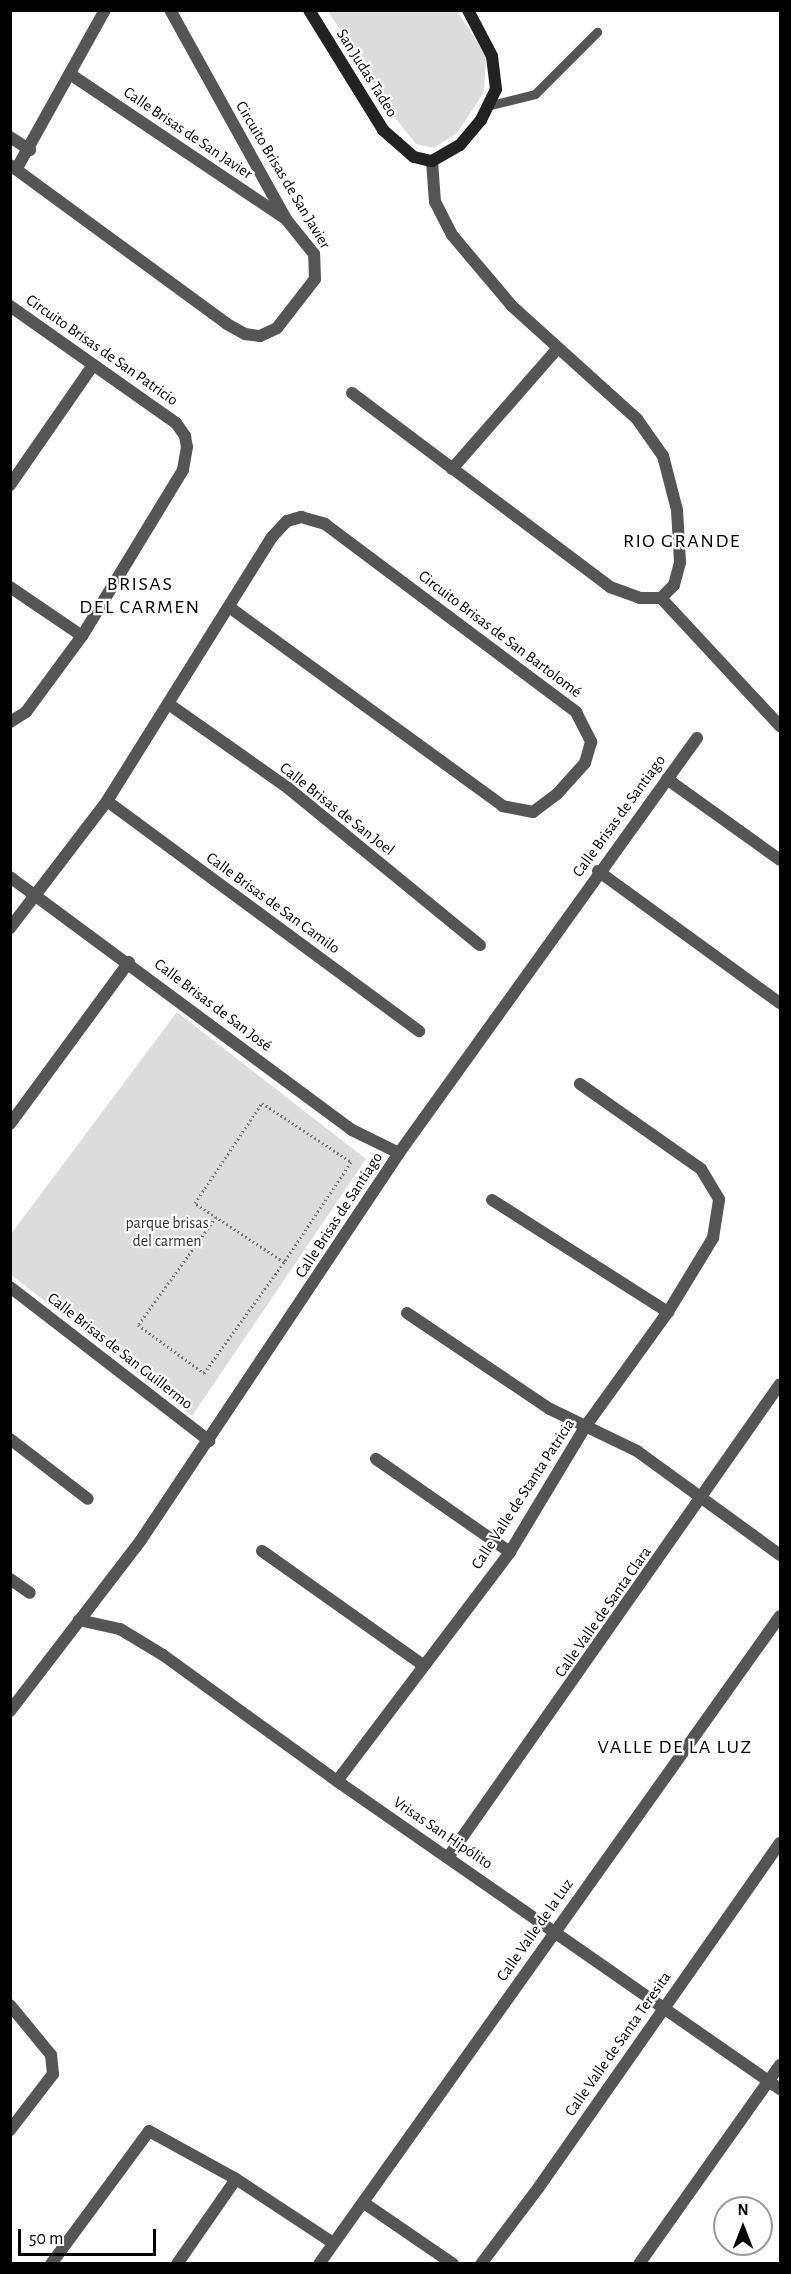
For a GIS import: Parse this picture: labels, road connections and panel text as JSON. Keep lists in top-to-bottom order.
{
  "streets": {
    "street": [
      "San Judas Tadeo",
      "Calle Brisas de San Javier",
      "Circuito Brisas de San Javier",
      "Circuito Brisas de San Patricio",
      "Circuito Brisas de San Bartolomé",
      "Calle Brisas de San Joel",
      "Calle Brisas de Santiago",
      "Calle Brisas de San Camilo",
      "Calle Brisas de San José",
      "Calle Brisas de San Guillermo",
      "Calle Valle de Stanta Patricia",
      "Calle Valle de Santa Clara",
      "Vrisas San Hipólito",
      "Calle Valle de la Luz",
      "Calle Valle de Santa Teresita"
    ]
  },
  "crossings": [
    ["Calle Brisas de San Javier", "Circuito Brisas de San Javier"],
    ["Circuito Brisas de San Bartolomé", "Calle Brisas de San Joel"],
    ["Circuito Brisas de San Bartolomé", "Calle Brisas de San Camilo"],
    ["Circuito Brisas de San Bartolomé", "Calle Brisas de San José"],
    ["Calle Brisas de Santiago", "Calle Brisas de San José"],
    ["Calle Brisas de Santiago", "Calle Brisas de San Guillermo"],
    ["Calle Brisas de Santiago", "Vrisas San Hipólito"],
    ["Calle Valle de Stanta Patricia", "Vrisas San Hipólito"],
    ["Calle Valle de Santa Clara", "Vrisas San Hipólito"],
    ["Vrisas San Hipólito", "Calle Valle de la Luz"],
    ["Vrisas San Hipólito", "Calle Valle de Santa Teresita"]
  ],
  "districts": ["RIO GRANDE", "BRISAS DEL CARMEN", "VALLE DE LA LUZ"],
  "parks": ["parque brisas del carmen"],
  "scale_bar": "50 m",
  "north": "top"
}
